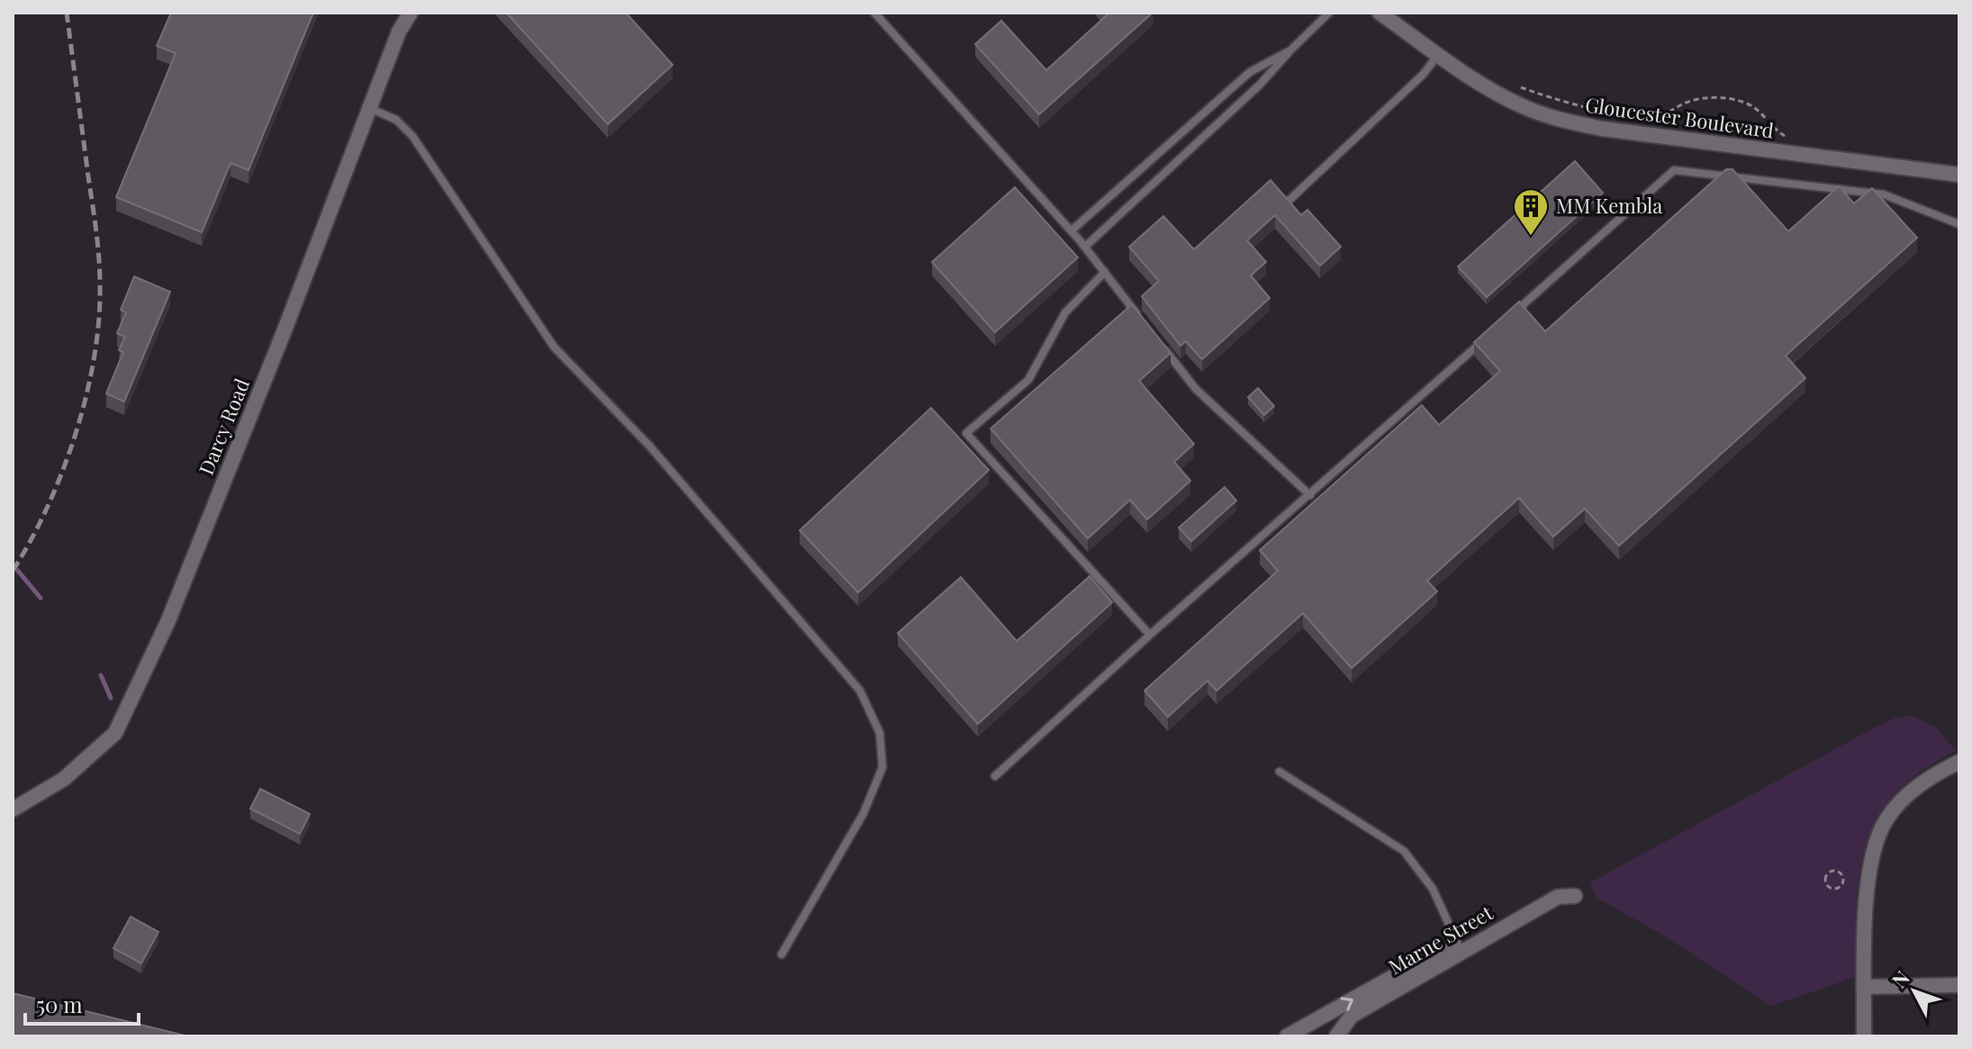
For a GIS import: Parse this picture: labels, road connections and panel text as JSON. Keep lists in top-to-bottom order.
{
  "streets": {
    "street": ["Gloucester Boulevard", "Darcy Road", "Marne Street"]
  },
  "places": {
    "building": ["MM Kembla"]
  },
  "scale_bar": "50 m",
  "north": "top left"
}
